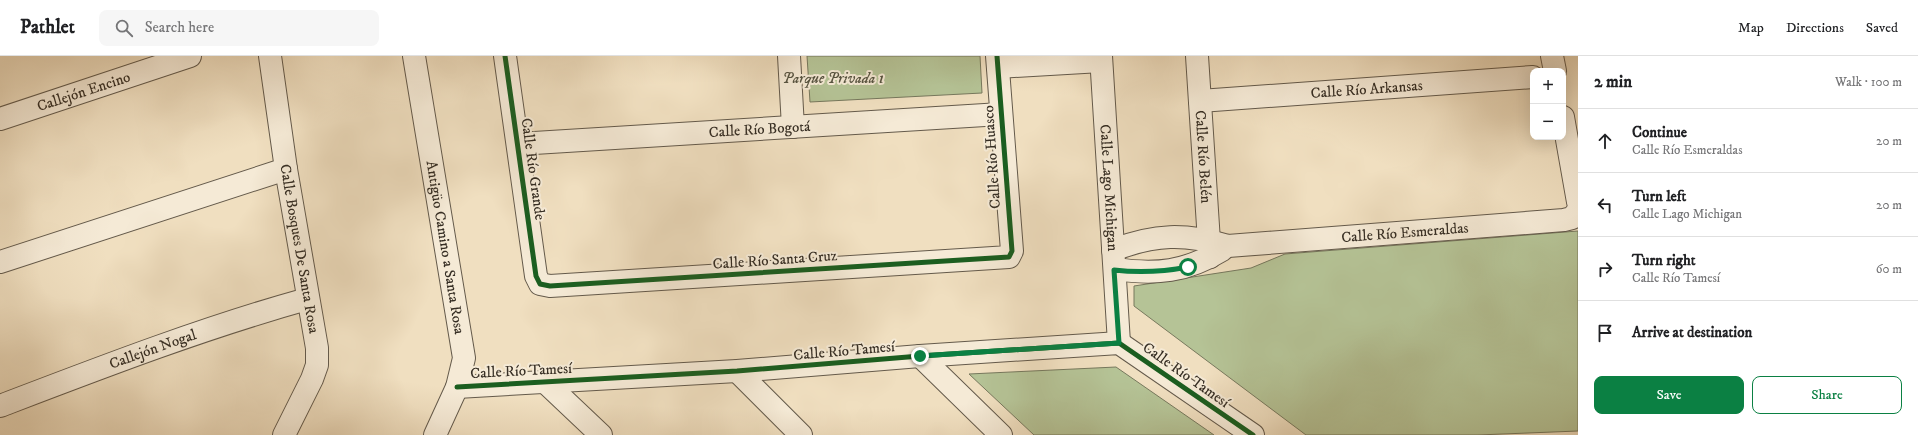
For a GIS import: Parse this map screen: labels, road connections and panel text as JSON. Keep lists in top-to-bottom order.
{
  "streets": {
    "street": [
      "Calle Río Arkansas",
      "Callejón Encino",
      "Calle Río Bogotá",
      "Calle Río Huasco",
      "Calle Río Belén",
      "Calle Río Grande",
      "Calle Lago Michigan",
      "Calle Río Esmeraldas",
      "Antigüo Camino a Santa Rosa",
      "Calle Bosques De Santa Rosa",
      "Calle Río Santa Cruz",
      "Callejón Nogal",
      "Calle Río Tamesí"
    ]
  },
  "crossings": [
    ["Calle Río Arkansas", "Calle Río Belén"],
    ["Calle Río Bogotá", "Calle Río Huasco"],
    ["Calle Río Bogotá", "Calle Río Grande"],
    ["Calle Río Huasco", "Calle Río Santa Cruz"],
    ["Calle Río Belén", "Calle Río Esmeraldas"],
    ["Calle Río Grande", "Calle Río Santa Cruz"],
    ["Calle Lago Michigan", "Calle Río Esmeraldas"],
    ["Calle Lago Michigan", "Calle Río Tamesí"],
    ["Antigüo Camino a Santa Rosa", "Calle Río Tamesí"],
    ["Calle Bosques De Santa Rosa", "Callejón Nogal"]
  ],
  "parks": ["Parque Privada 1"],
  "page": {
    "header": "Pathlet",
    "search": "Search here",
    "nav": ["Map", "Directions", "Saved"],
    "heading": ["2 min", "Walk · 100 m"],
    "map_buttons": ["+", "−"],
    "list": [
      ["Continue", "Calle Río Esmeraldas", "20 m"],
      ["Turn left", "Calle Lago Michigan", "20 m"],
      ["Turn right", "Calle Río Tamesí", "60 m"],
      "Arrive at destination"
    ],
    "buttons": ["Save", "Share"]
  }
}
